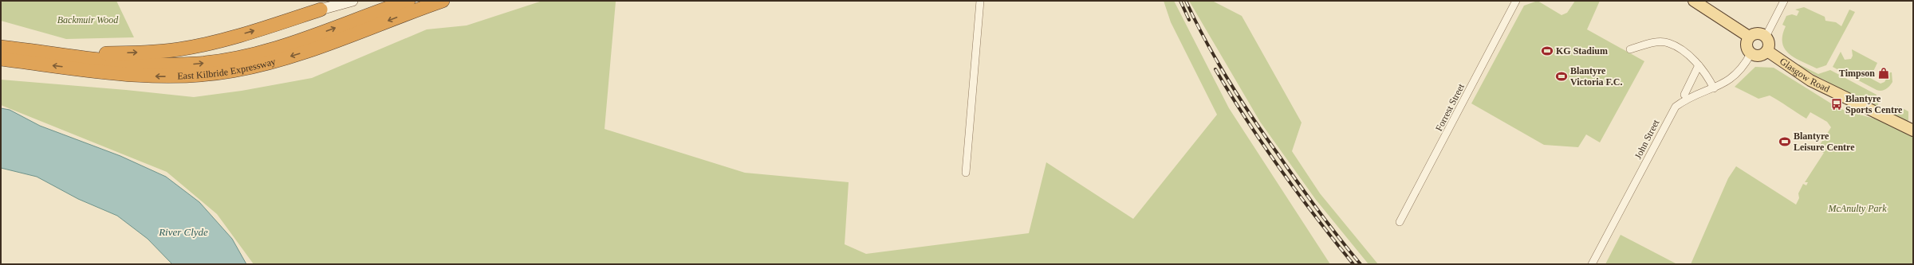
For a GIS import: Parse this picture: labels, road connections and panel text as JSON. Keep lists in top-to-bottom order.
{
  "streets": {
    "highway": ["East Kilbride Expressway"],
    "main road": ["Glasgow Road"],
    "street": ["Forrest Street", "John Street"]
  },
  "crossings": [
    ["Glasgow Road", "John Street"]
  ],
  "water": ["River Clyde"],
  "parks": ["Backmuir Wood", "McAnulty Park"],
  "places": {
    "sports": ["KG Stadium", "Blantyre Victoria F.C.", "Blantyre Leisure Centre"],
    "shop": ["Timpson"],
    "bus stop": ["Blantyre Sports Centre"]
  }
}
